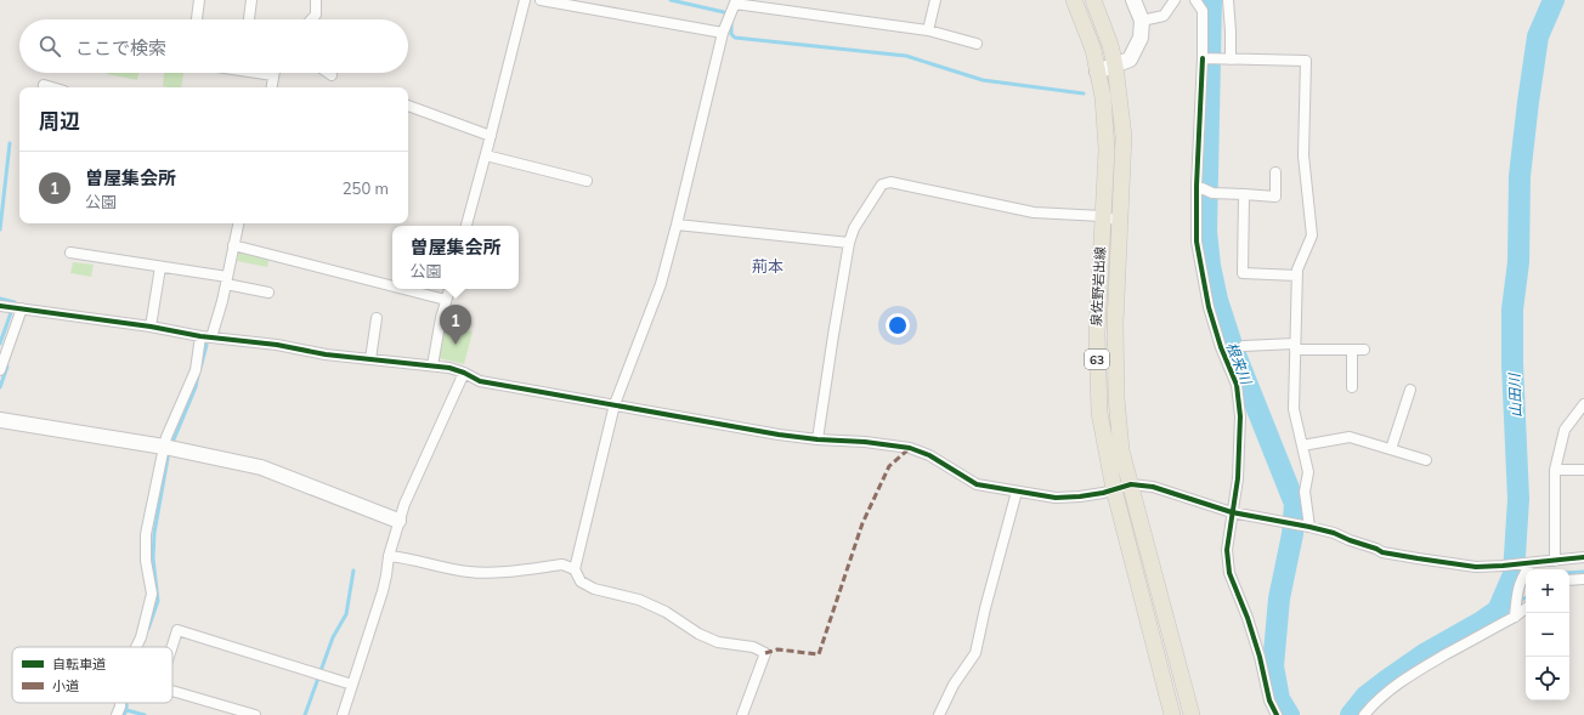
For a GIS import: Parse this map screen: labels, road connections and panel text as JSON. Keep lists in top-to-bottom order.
{
  "streets": {
    "main road": ["泉佐野岩出線", "63"]
  },
  "districts": ["荊本"],
  "water": ["根来川", "山田川"],
  "legend": ["自転車道", "小道"],
  "page": {
    "search": "ここで検索",
    "heading": "周辺",
    "list": [
      {
        "mark": "1",
        "name": "曽屋集会所",
        "note": "公園",
        "value": "250 m"
      }
    ],
    "popup": ["曽屋集会所", "公園"],
    "pins": "1",
    "map_buttons": ["+", "−"]
  }
}
